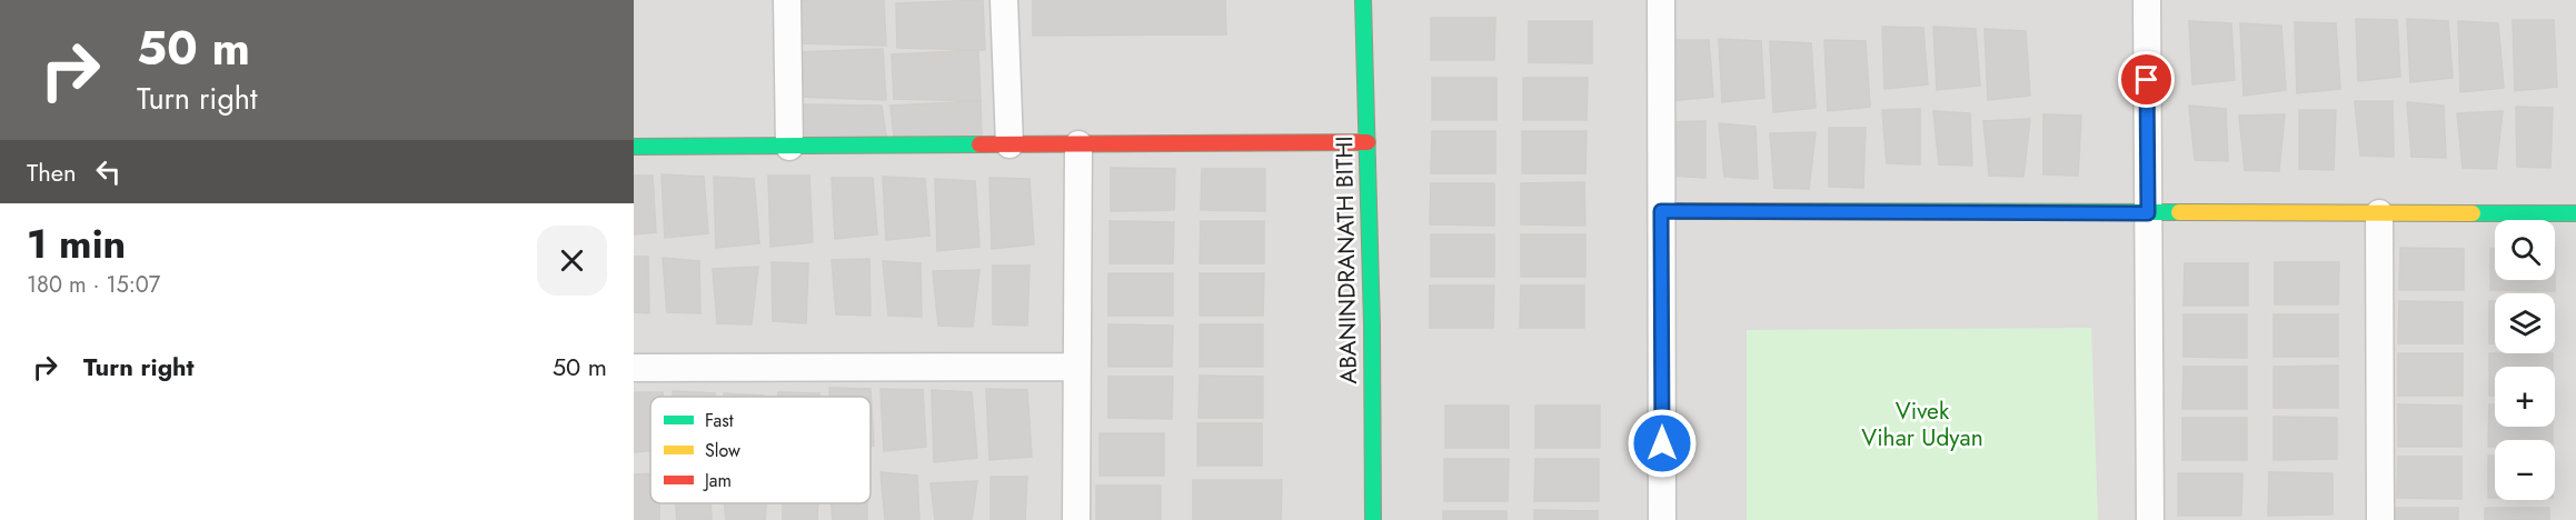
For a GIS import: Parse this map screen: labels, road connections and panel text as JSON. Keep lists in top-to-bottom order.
{
  "streets": {
    "street": ["ABANINDRANATH BITHI"]
  },
  "parks": ["Vivek Vihar Udyan"],
  "legend": ["Fast", "Slow", "Jam"],
  "page": {
    "turn": ["50 m", "Turn right"],
    "then": "Then",
    "heading": ["1 min", "180 m · 15:07"],
    "map_buttons": ["+", "−"],
    "list": [
      {
        "name": "Turn right",
        "value": "50 m"
      }
    ]
  }
}
